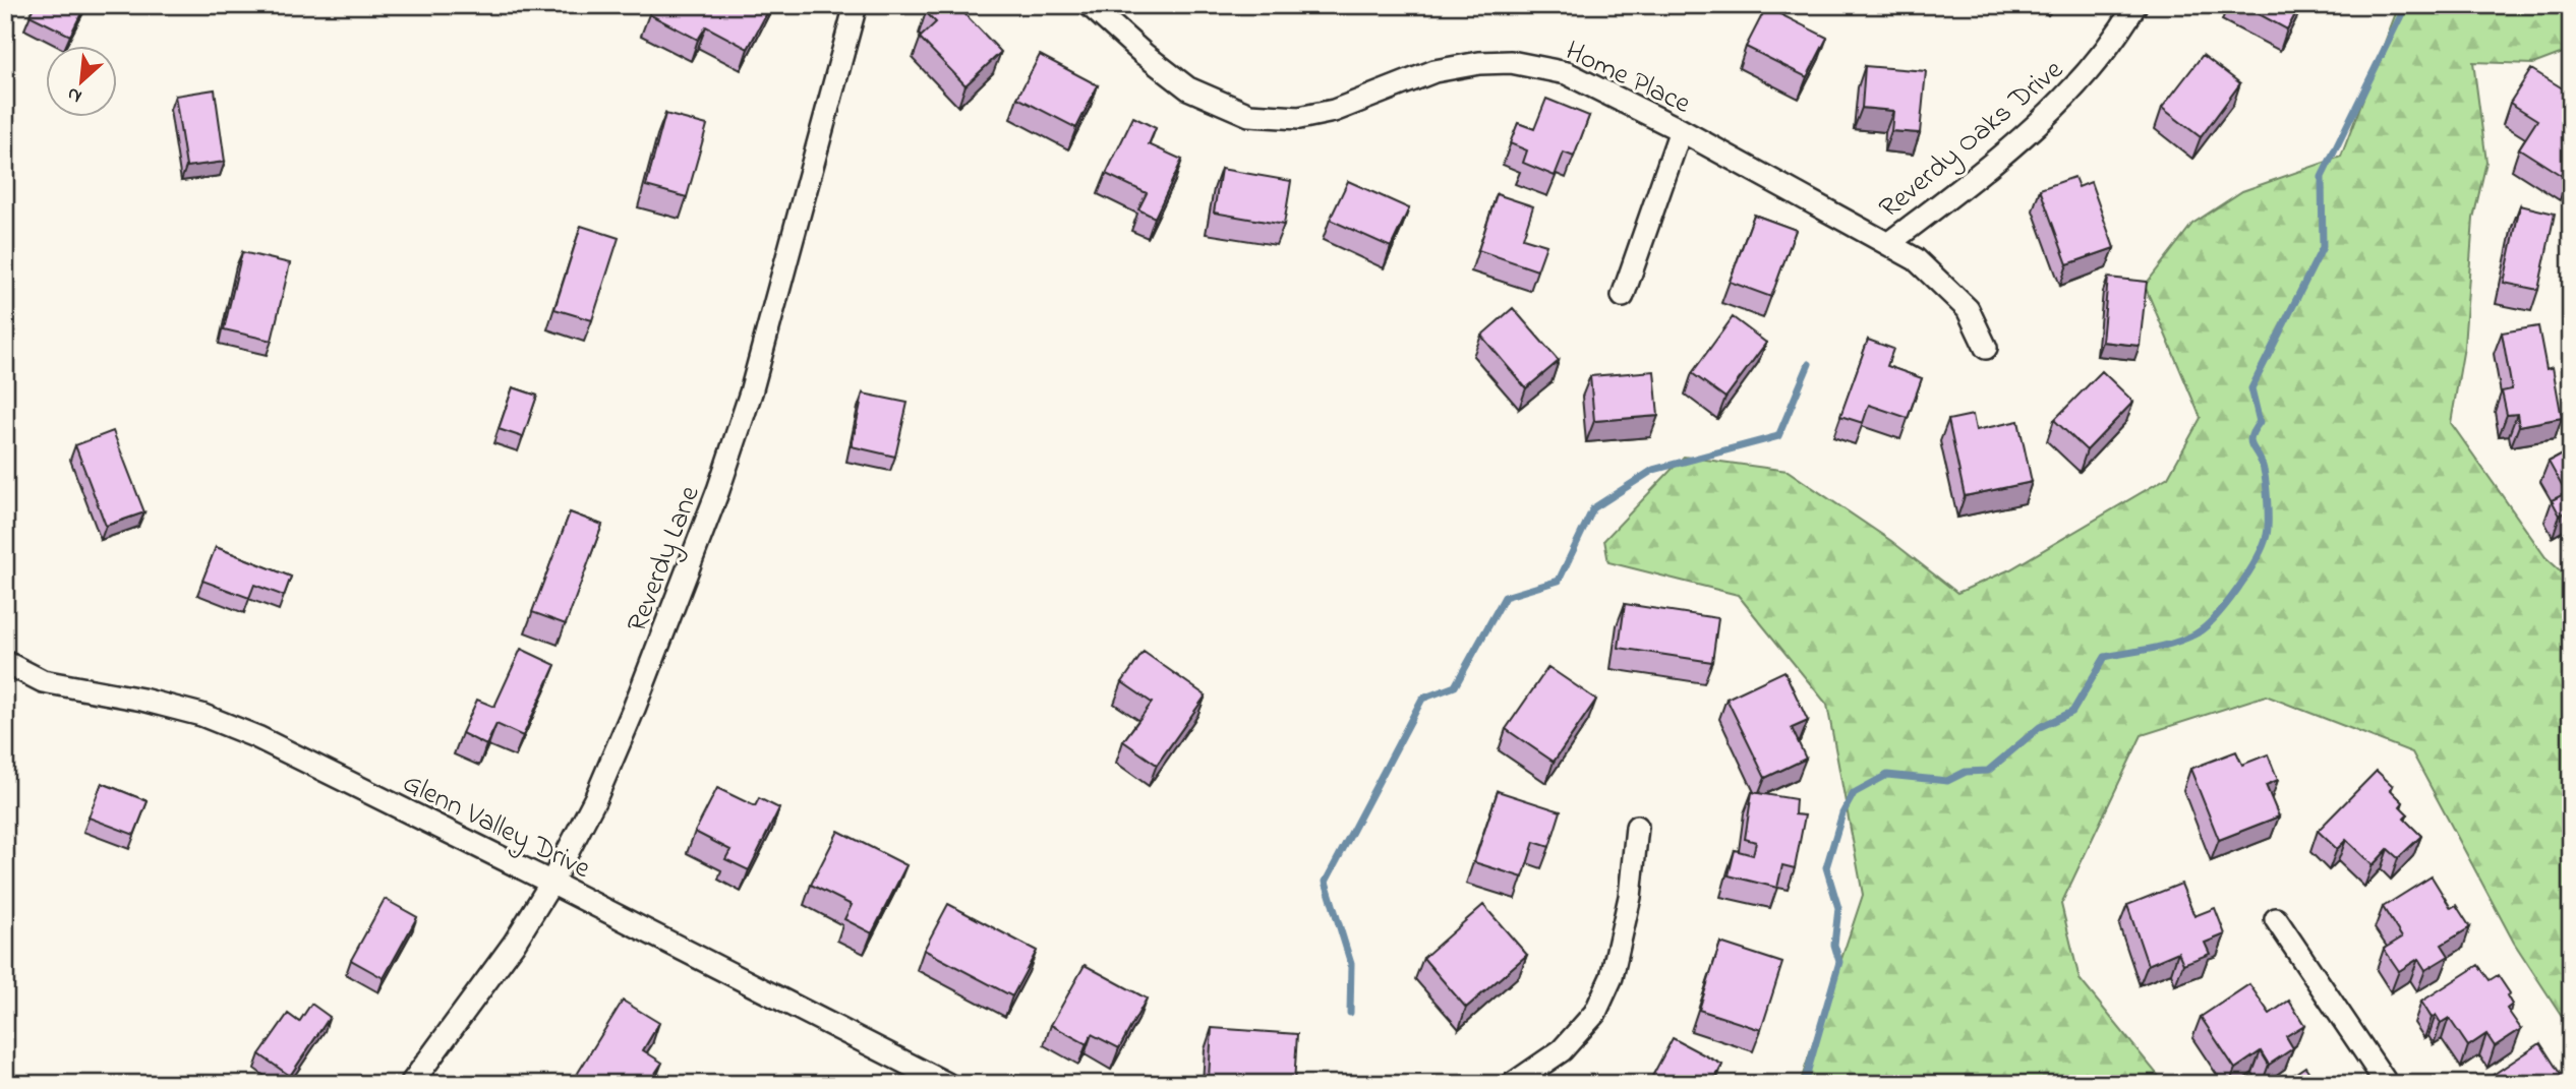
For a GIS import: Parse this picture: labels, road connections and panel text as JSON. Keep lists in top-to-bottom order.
{
  "streets": {
    "street": [
      "Home Place",
      "Reverdy Oaks Drive",
      "Reverdy Lane",
      "Glenn Valley Drive"
    ]
  },
  "crossings": [
    ["Home Place", "Reverdy Oaks Drive"],
    ["Reverdy Lane", "Glenn Valley Drive"]
  ],
  "north": "bottom left"
}
